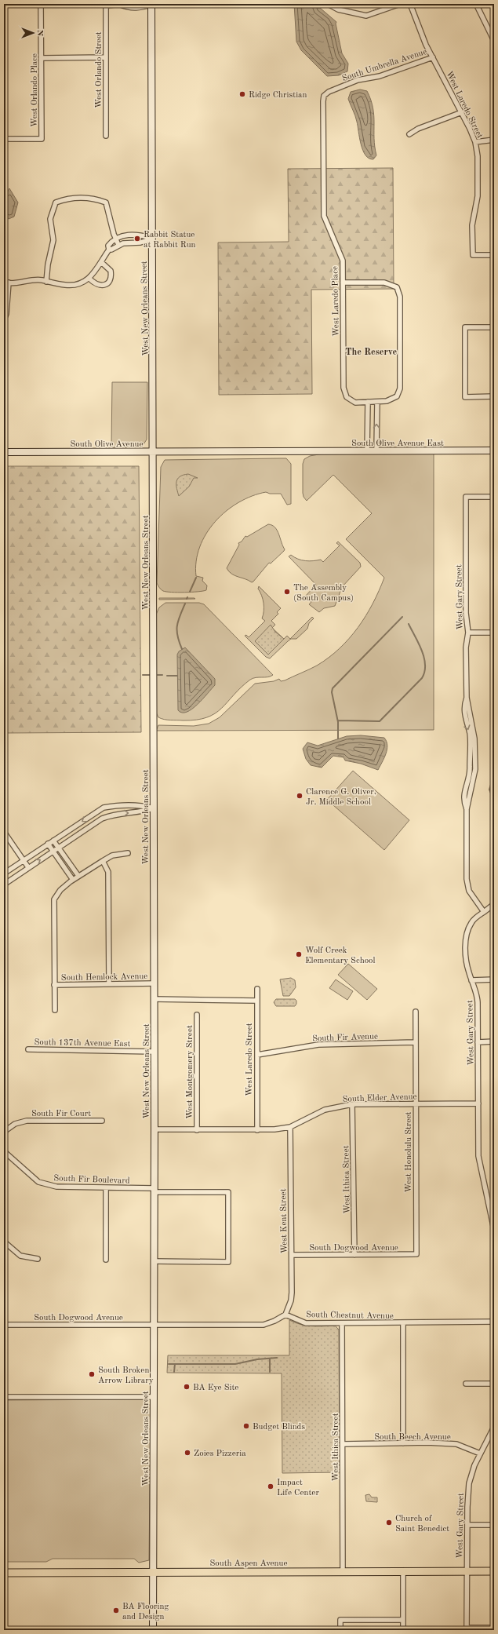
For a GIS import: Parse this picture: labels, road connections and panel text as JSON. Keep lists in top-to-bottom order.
{
  "streets": {
    "main road": ["South Aspen Avenue"],
    "street": [
      "South Umbrella Avenue",
      "West Orlando Street",
      "West Orlando Place",
      "West Laredo Street",
      "West Laredo Place",
      "West New Orleans Street",
      "South Olive Avenue East",
      "South Olive Avenue",
      "West Gary Street",
      "South Hemlock Avenue",
      "South Fir Avenue",
      "South 137th Avenue East",
      "West Montgomery Street",
      "South Elder Avenue",
      "South Fir Court",
      "West Honolulu Street",
      "South Fir Boulevard",
      "West Ithica Street",
      "West Kent Street",
      "South Dogwood Avenue",
      "South Chestnut Avenue",
      "South Beech Avenue"
    ]
  },
  "crossings": [
    ["South Umbrella Avenue", "West Laredo Street"],
    ["South Umbrella Avenue", "West Laredo Place"],
    ["West Laredo Street", "South Fir Avenue"],
    ["West Laredo Street", "South Elder Avenue"],
    ["West New Orleans Street", "South Olive Avenue East"],
    ["West New Orleans Street", "South Olive Avenue"],
    ["West New Orleans Street", "South Hemlock Avenue"],
    ["West New Orleans Street", "South 137th Avenue East"],
    ["West New Orleans Street", "South Elder Avenue"],
    ["West New Orleans Street", "South Fir Boulevard"],
    ["West New Orleans Street", "South Dogwood Avenue"],
    ["West New Orleans Street", "South Aspen Avenue"],
    ["South Olive Avenue East", "South Olive Avenue"],
    ["West Gary Street", "South Elder Avenue"],
    ["West Gary Street", "South Beech Avenue"],
    ["West Gary Street", "South Aspen Avenue"],
    ["South Fir Avenue", "West Honolulu Street"],
    ["West Montgomery Street", "South Elder Avenue"],
    ["South Elder Avenue", "West Honolulu Street"],
    ["South Elder Avenue", "West Ithica Street"],
    ["South Elder Avenue", "West Kent Street"],
    ["West Honolulu Street", "South Dogwood Avenue"],
    ["West Ithica Street", "South Dogwood Avenue"],
    ["West Ithica Street", "South Chestnut Avenue"],
    ["West Ithica Street", "South Beech Avenue"],
    ["West Ithica Street", "South Aspen Avenue"],
    ["West Kent Street", "South Dogwood Avenue"],
    ["West Kent Street", "South Chestnut Avenue"]
  ],
  "districts": ["The Reserve"],
  "places": [
    "Ridge Christian",
    "Rabbit Statue at Rabbit Run",
    "The Assembly (South Campus)",
    "Clarence G. Oliver, Jr. Middle School",
    "Wolf Creek Elementary School",
    "South Broken Arrow Library",
    "BA Eye Site",
    "Budget Blinds",
    "Zoies Pizzeria",
    "Impact Life Center",
    "Church of Saint Benedict",
    "BA Flooring and Design"
  ],
  "north": "right"
}
